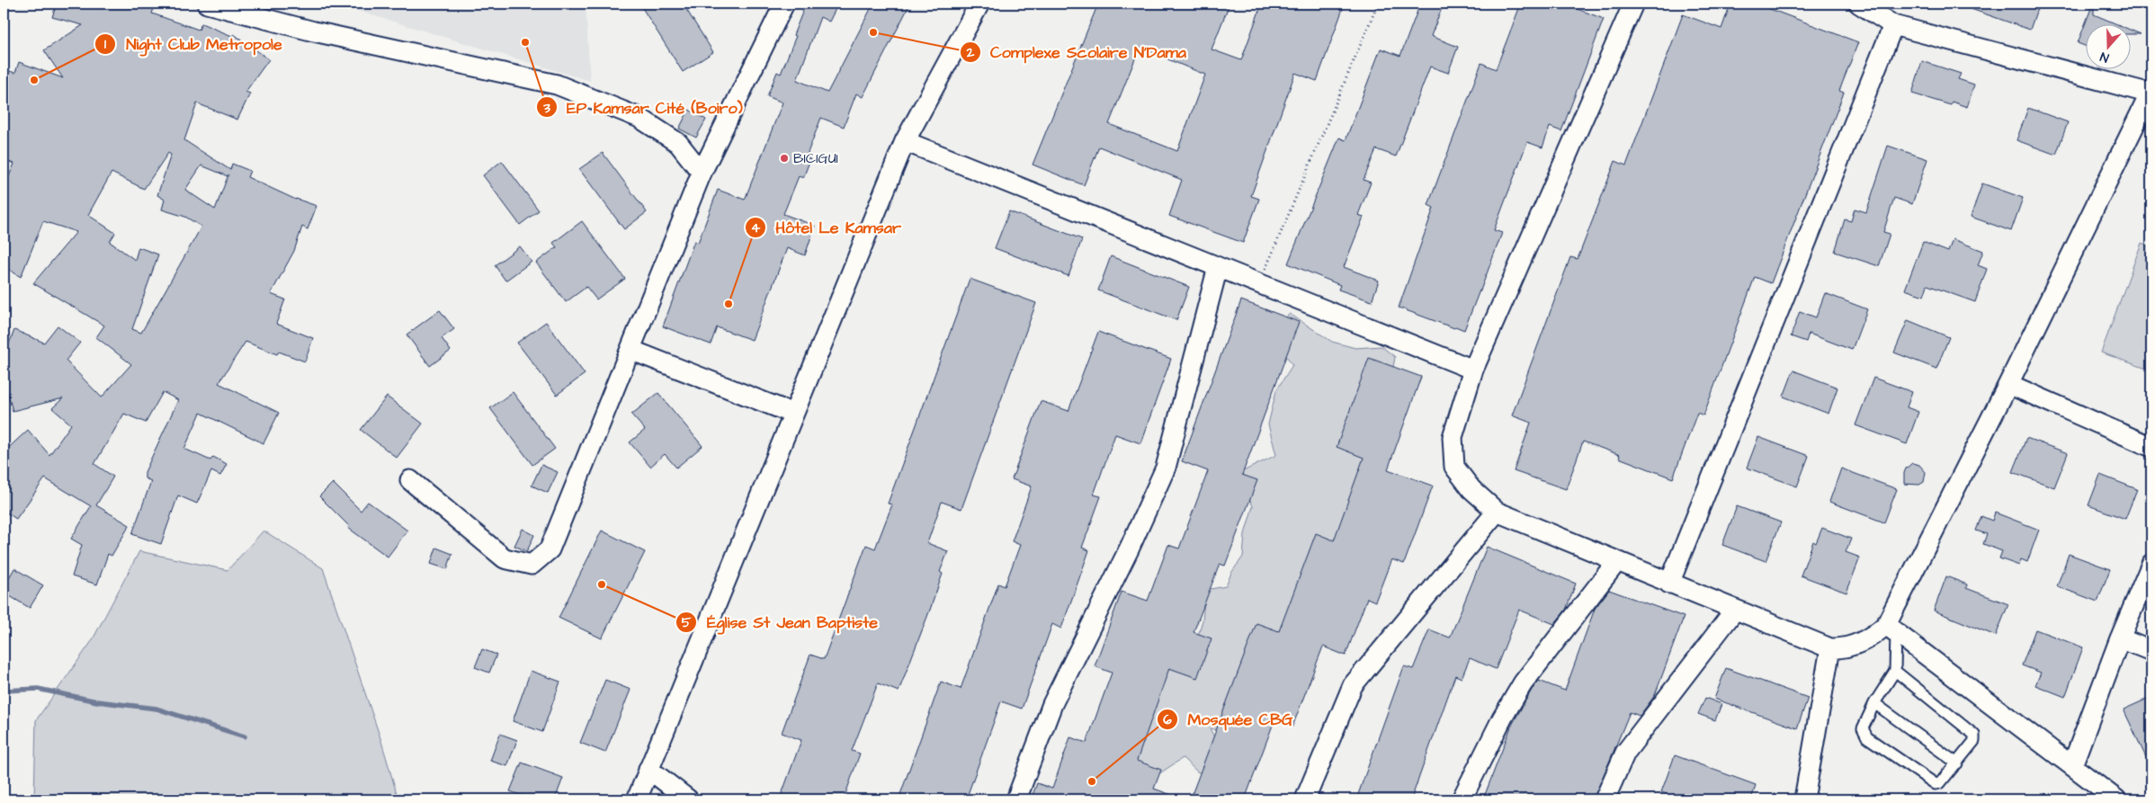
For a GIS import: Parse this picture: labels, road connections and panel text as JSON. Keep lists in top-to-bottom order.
{
  "places": [
    "Complexe Scolaire N'Dama",
    "EP Kamsar Cité (Boiro)",
    "Night Club Metropole",
    "BICIGUI",
    "Hôtel Le Kamsar",
    "Église St Jean Baptiste",
    "Mosquée CBG"
  ],
  "north": "bottom"
}
